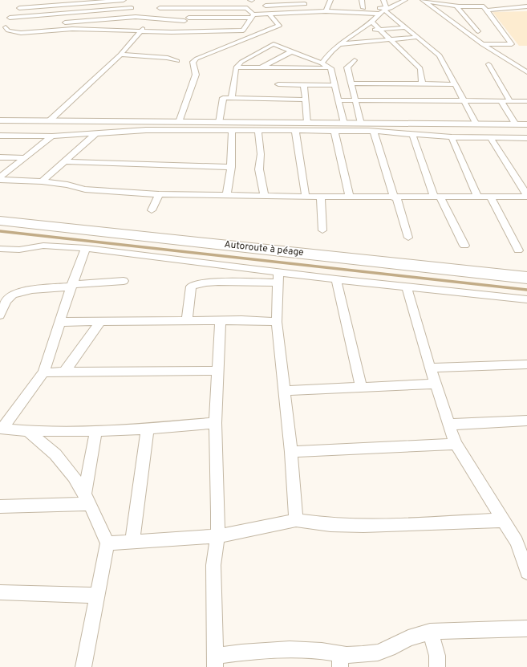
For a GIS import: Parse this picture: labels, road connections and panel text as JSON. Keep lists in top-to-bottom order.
{
  "streets": {
    "highway": ["Autoroute à péage"]
  }
}
